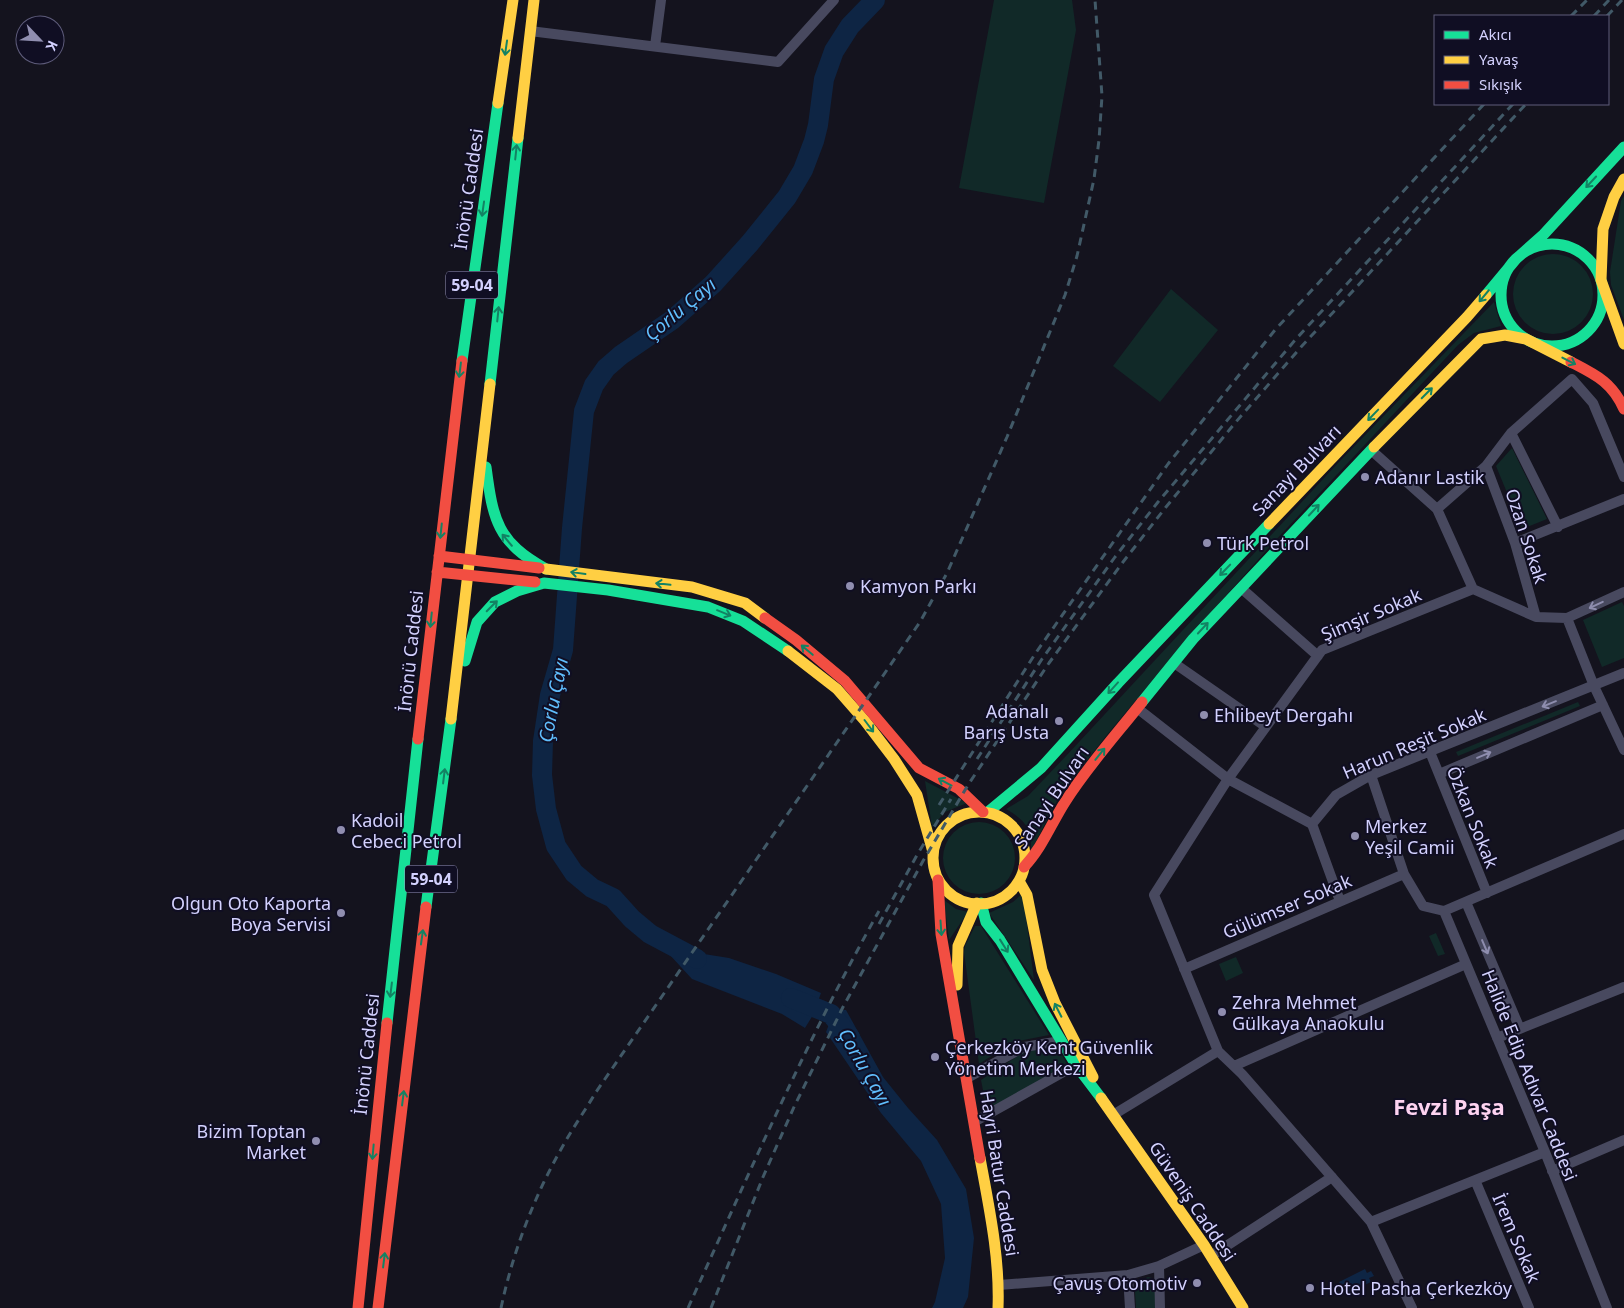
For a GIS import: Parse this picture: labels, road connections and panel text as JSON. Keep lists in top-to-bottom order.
{
  "streets": {
    "main road": [
      "İnönü Caddesi",
      "59-04",
      "Sanayi Bulvarı",
      "Hayri Batur Caddesi",
      "Güveniş Caddesi"
    ],
    "street": [
      "Ozan Sokak",
      "Şimşir Sokak",
      "Harun Reşit Sokak",
      "Özkan Sokak",
      "Gülümser Sokak",
      "Halide Edip Adıvar Caddesi",
      "İrem Sokak"
    ]
  },
  "crossings": [
    ["Sanayi Bulvarı", "Hayri Batur Caddesi"],
    ["Sanayi Bulvarı", "Güveniş Caddesi"],
    ["Şimşir Sokak", "Gülümser Sokak"],
    ["Harun Reşit Sokak", "Özkan Sokak"],
    ["Hayri Batur Caddesi", "Güveniş Caddesi"]
  ],
  "districts": ["Fevzi Paşa"],
  "water": ["Çorlu Çayı"],
  "places": [
    "Adanır Lastik",
    "Türk Petrol",
    "Kamyon Parkı",
    "Ehlibeyt Dergahı",
    "Adanalı Barış Usta",
    "Kadoil Cebeci Petrol",
    "Merkez Yeşil Camii",
    "Olgun Oto Kaporta Boya Servisi",
    "Zehra Mehmet Gülkaya Anaokulu",
    "Çerkezköy Kent Güvenlik Yönetim Merkezi",
    "Bizim Toptan Market",
    "Çavuş Otomotiv",
    "Hotel Pasha Çerkezköy"
  ],
  "legend": ["Akıcı", "Yavaş", "Sıkışık"],
  "north": "bottom right"
}
